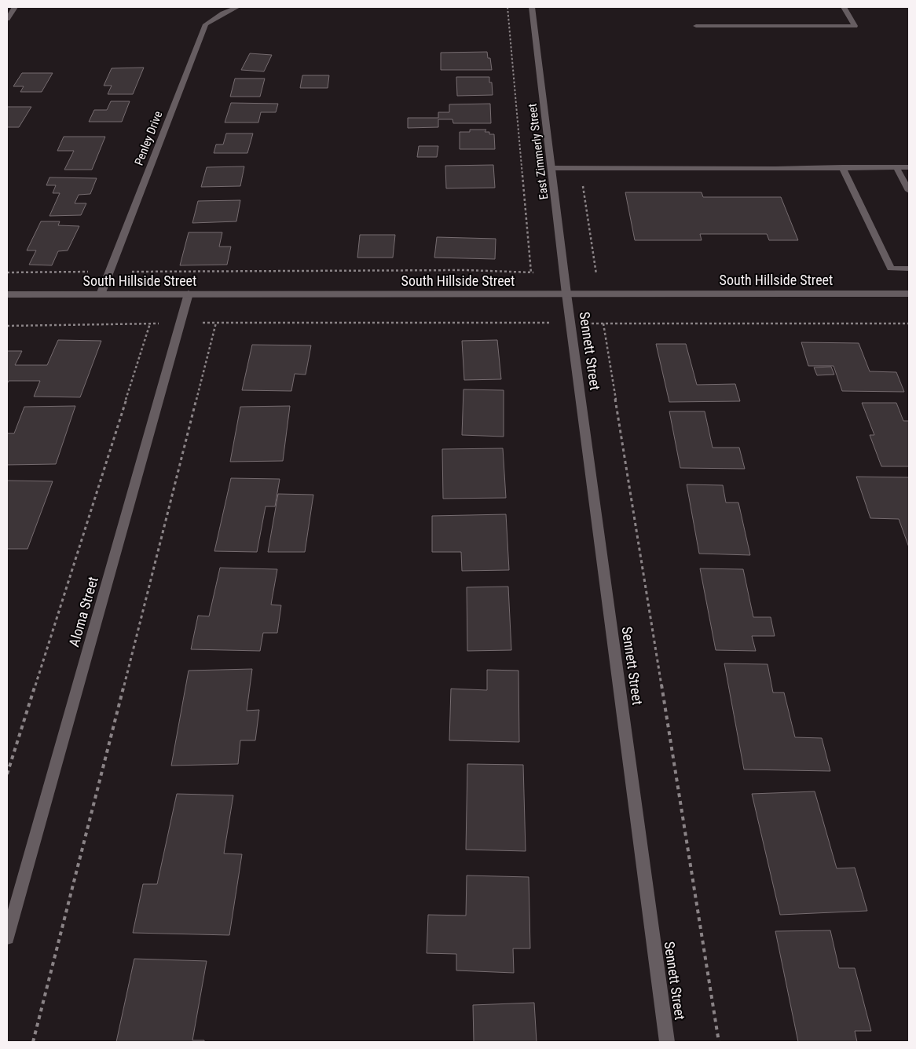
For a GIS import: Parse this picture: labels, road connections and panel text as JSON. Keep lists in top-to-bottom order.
{
  "streets": {
    "main road": ["South Hillside Street"],
    "street": [
      "Penley Drive",
      "East Zimmerly Street",
      "Sennett Street",
      "Aloma Street"
    ]
  },
  "crossings": [
    ["Penley Drive", "South Hillside Street"],
    ["East Zimmerly Street", "South Hillside Street"],
    ["East Zimmerly Street", "Sennett Street"],
    ["South Hillside Street", "Sennett Street"],
    ["South Hillside Street", "Aloma Street"]
  ]
}
